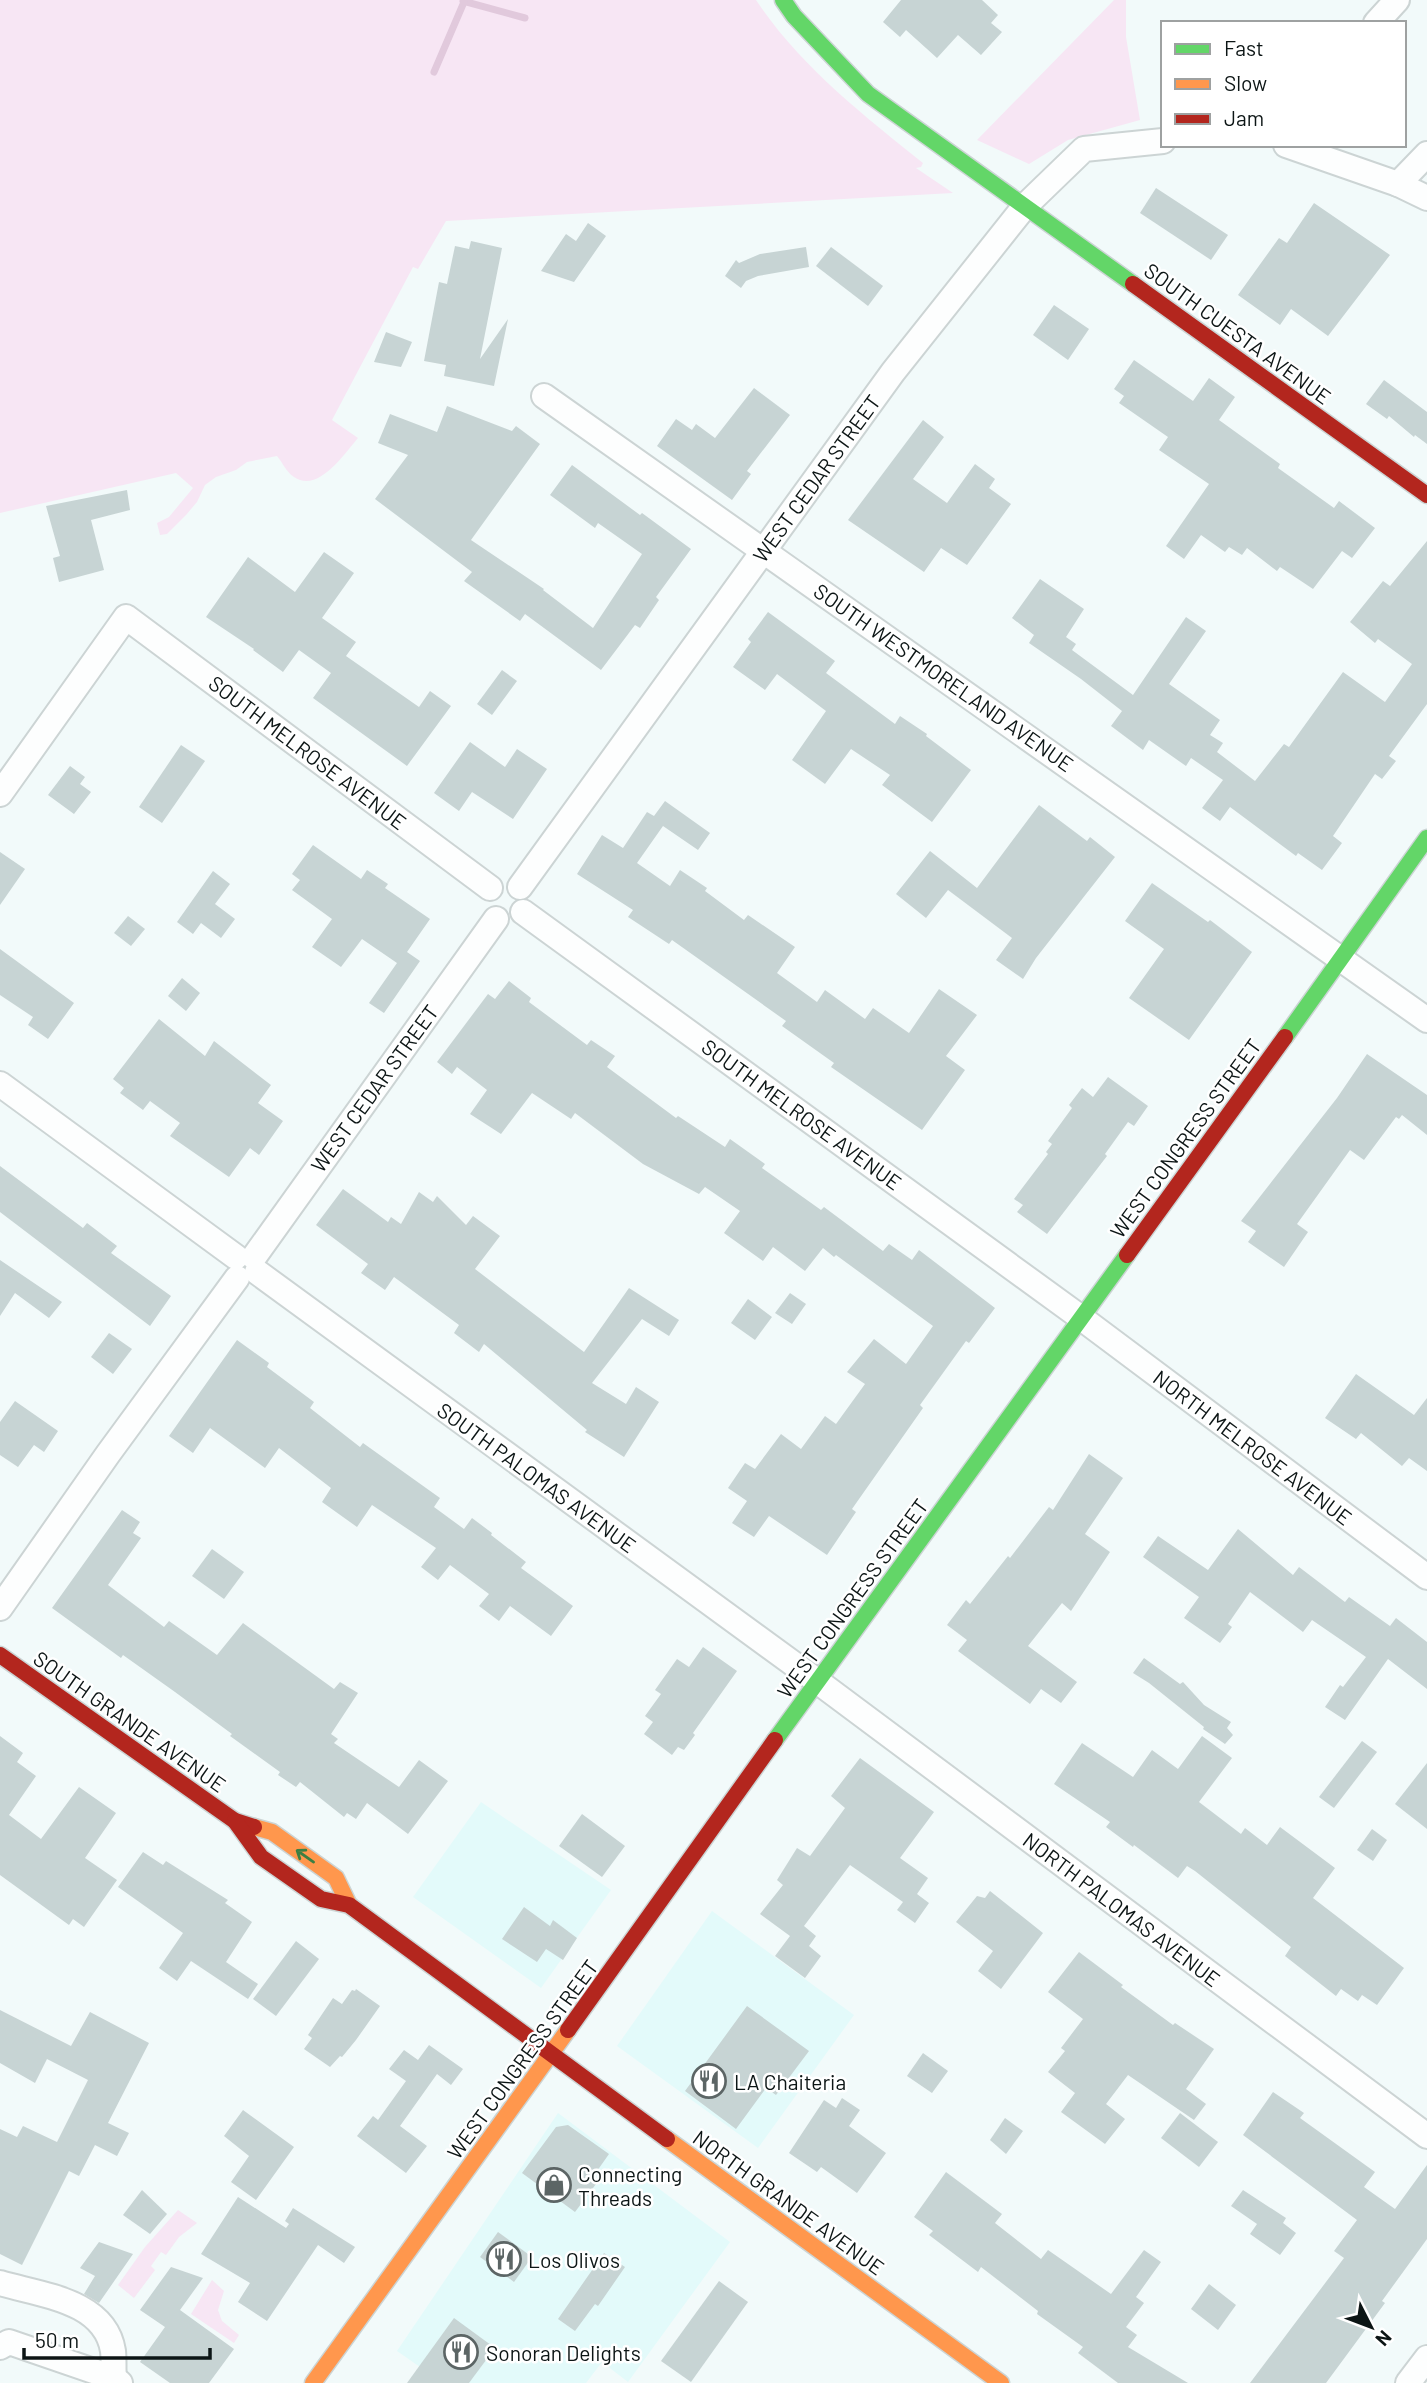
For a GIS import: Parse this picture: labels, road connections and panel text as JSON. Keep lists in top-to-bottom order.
{
  "streets": {
    "main road": [
      "SOUTH CUESTA AVENUE",
      "WEST CONGRESS STREET",
      "SOUTH GRANDE AVENUE",
      "NORTH GRANDE AVENUE"
    ],
    "street": [
      "WEST CEDAR STREET",
      "SOUTH WESTMORELAND AVENUE",
      "SOUTH MELROSE AVENUE",
      "NORTH MELROSE AVENUE",
      "SOUTH PALOMAS AVENUE",
      "NORTH PALOMAS AVENUE"
    ]
  },
  "crossings": [
    ["SOUTH CUESTA AVENUE", "WEST CEDAR STREET"],
    ["WEST CEDAR STREET", "SOUTH WESTMORELAND AVENUE"],
    ["WEST CEDAR STREET", "SOUTH MELROSE AVENUE"],
    ["WEST CEDAR STREET", "SOUTH PALOMAS AVENUE"],
    ["SOUTH WESTMORELAND AVENUE", "WEST CONGRESS STREET"],
    ["SOUTH MELROSE AVENUE", "WEST CONGRESS STREET"],
    ["SOUTH MELROSE AVENUE", "NORTH MELROSE AVENUE"],
    ["WEST CONGRESS STREET", "NORTH MELROSE AVENUE"],
    ["WEST CONGRESS STREET", "SOUTH PALOMAS AVENUE"],
    ["WEST CONGRESS STREET", "NORTH PALOMAS AVENUE"],
    ["WEST CONGRESS STREET", "NORTH GRANDE AVENUE"],
    ["SOUTH PALOMAS AVENUE", "NORTH PALOMAS AVENUE"]
  ],
  "places": {
    "restaurant": ["LA Chaiteria", "Los Olivos", "Sonoran Delights"],
    "shop": ["Connecting Threads"]
  },
  "legend": ["Fast", "Slow", "Jam"],
  "scale_bar": "50 m",
  "north": "bottom right"
}
